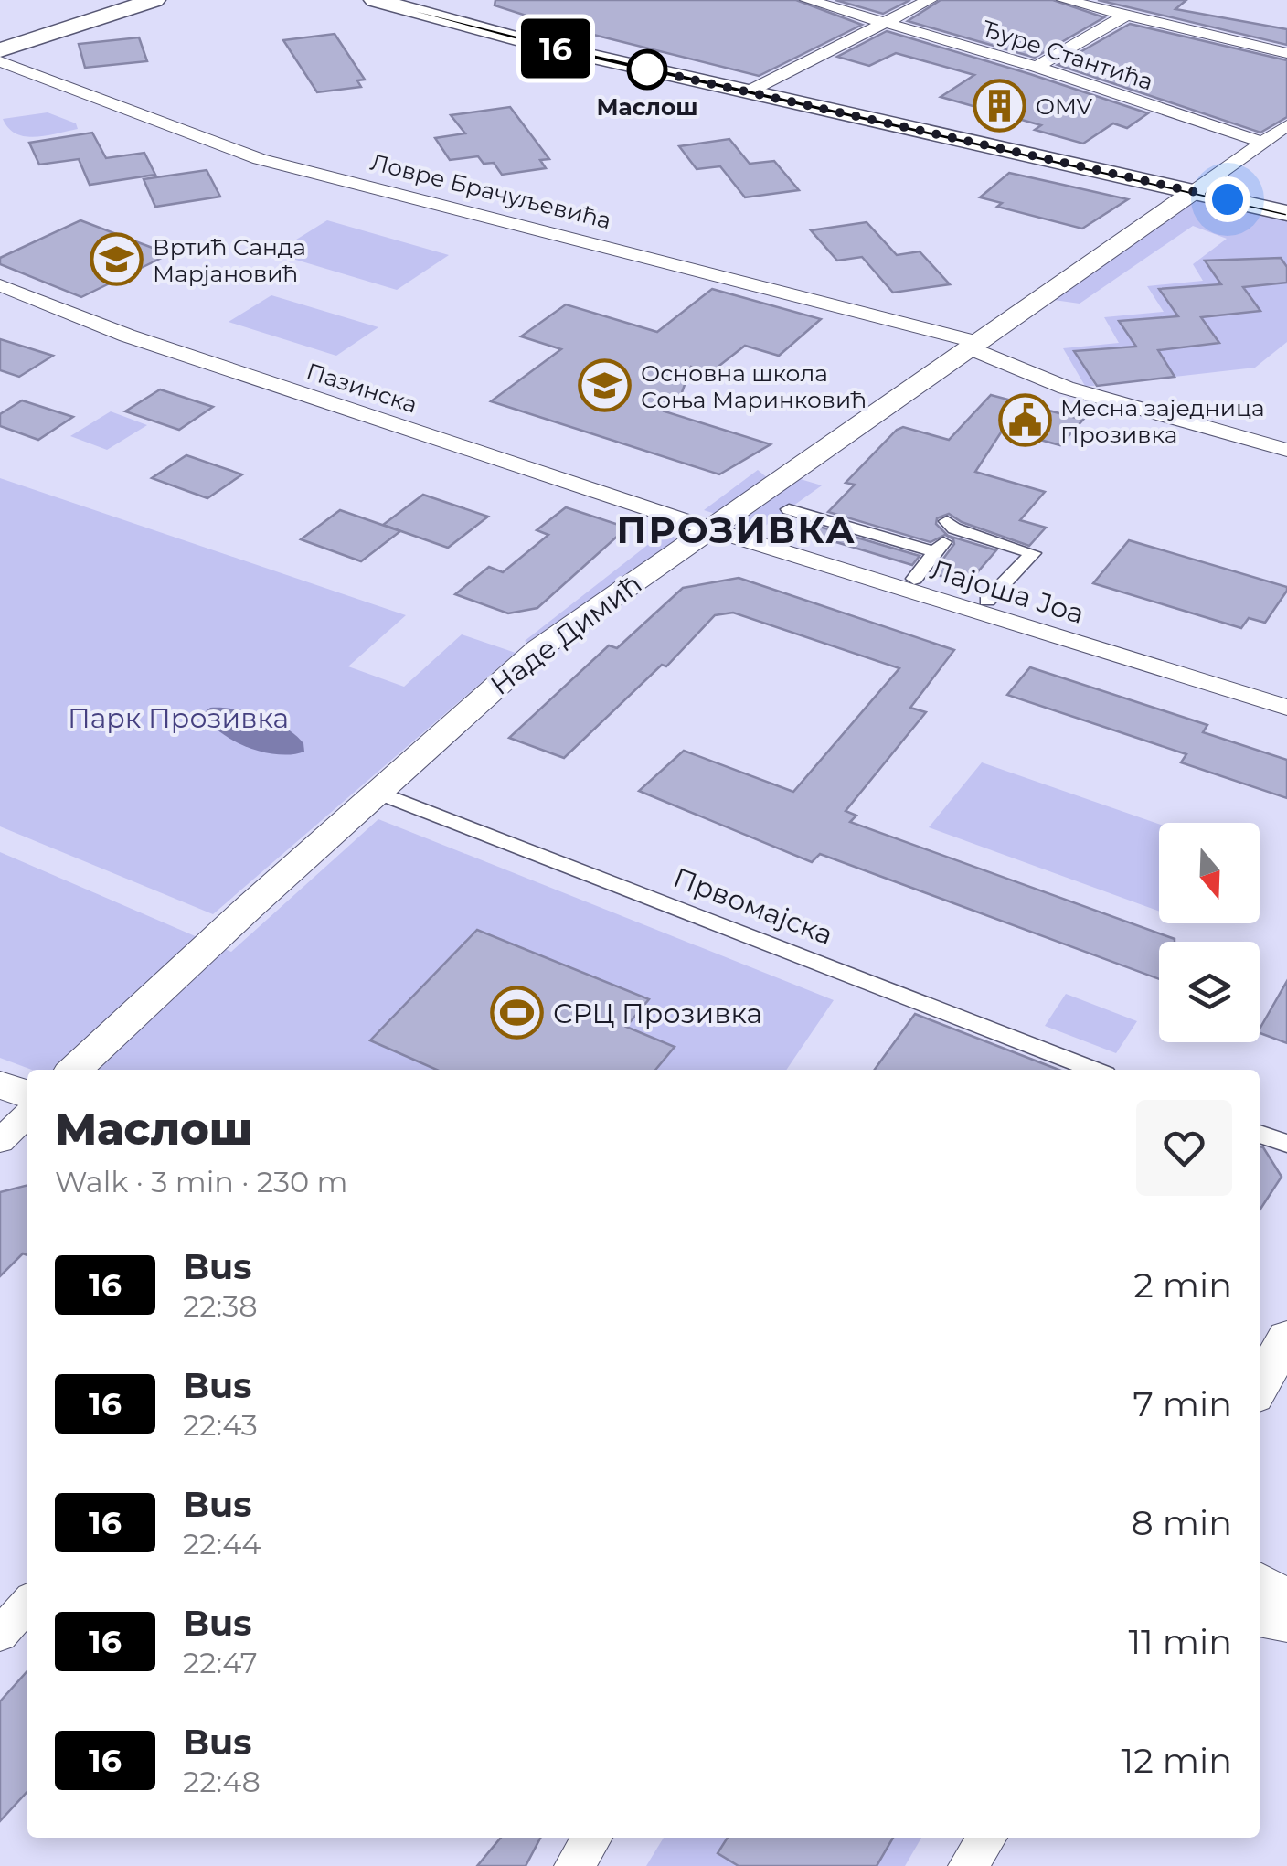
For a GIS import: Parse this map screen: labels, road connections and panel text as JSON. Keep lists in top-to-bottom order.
{
  "streets": {
    "street": [
      "Ђуре Стантића",
      "Ловре Брачуљевића",
      "Пазинска",
      "Лајоша Јоа",
      "Наде Димић",
      "Првомајска"
    ]
  },
  "crossings": [
    ["Ђуре Стантића", "Наде Димић"],
    ["Ловре Брачуљевића", "Наде Димић"],
    ["Пазинска", "Лајоша Јоа"],
    ["Пазинска", "Наде Димић"],
    ["Лајоша Јоа", "Наде Димић"],
    ["Наде Димић", "Првомајска"]
  ],
  "districts": ["ПРОЗИВКА"],
  "parks": ["Парк Прозивка"],
  "places": {
    "other": ["Маслош"],
    "building": ["OMV"],
    "school or university": ["Вртић Санда Марјановић", "Основна школа Соња Маринковић"],
    "public building": ["Месна заједница Прозивка"],
    "sports": ["СРЦ Прозивка"]
  },
  "lines": ["bus line 16"],
  "north": "bottom",
  "page": {
    "on_map": "16",
    "heading": ["Маслош", "Walk · 3 min · 230 m"],
    "list": [
      {
        "mark": "16",
        "name": "Bus",
        "note": "22:38",
        "value": "2 min"
      },
      {
        "mark": "16",
        "name": "Bus",
        "note": "22:43",
        "value": "7 min"
      },
      {
        "mark": "16",
        "name": "Bus",
        "note": "22:44",
        "value": "8 min"
      },
      {
        "mark": "16",
        "name": "Bus",
        "note": "22:47",
        "value": "11 min"
      },
      {
        "mark": "16",
        "name": "Bus",
        "note": "22:48",
        "value": "12 min"
      }
    ]
  }
}
